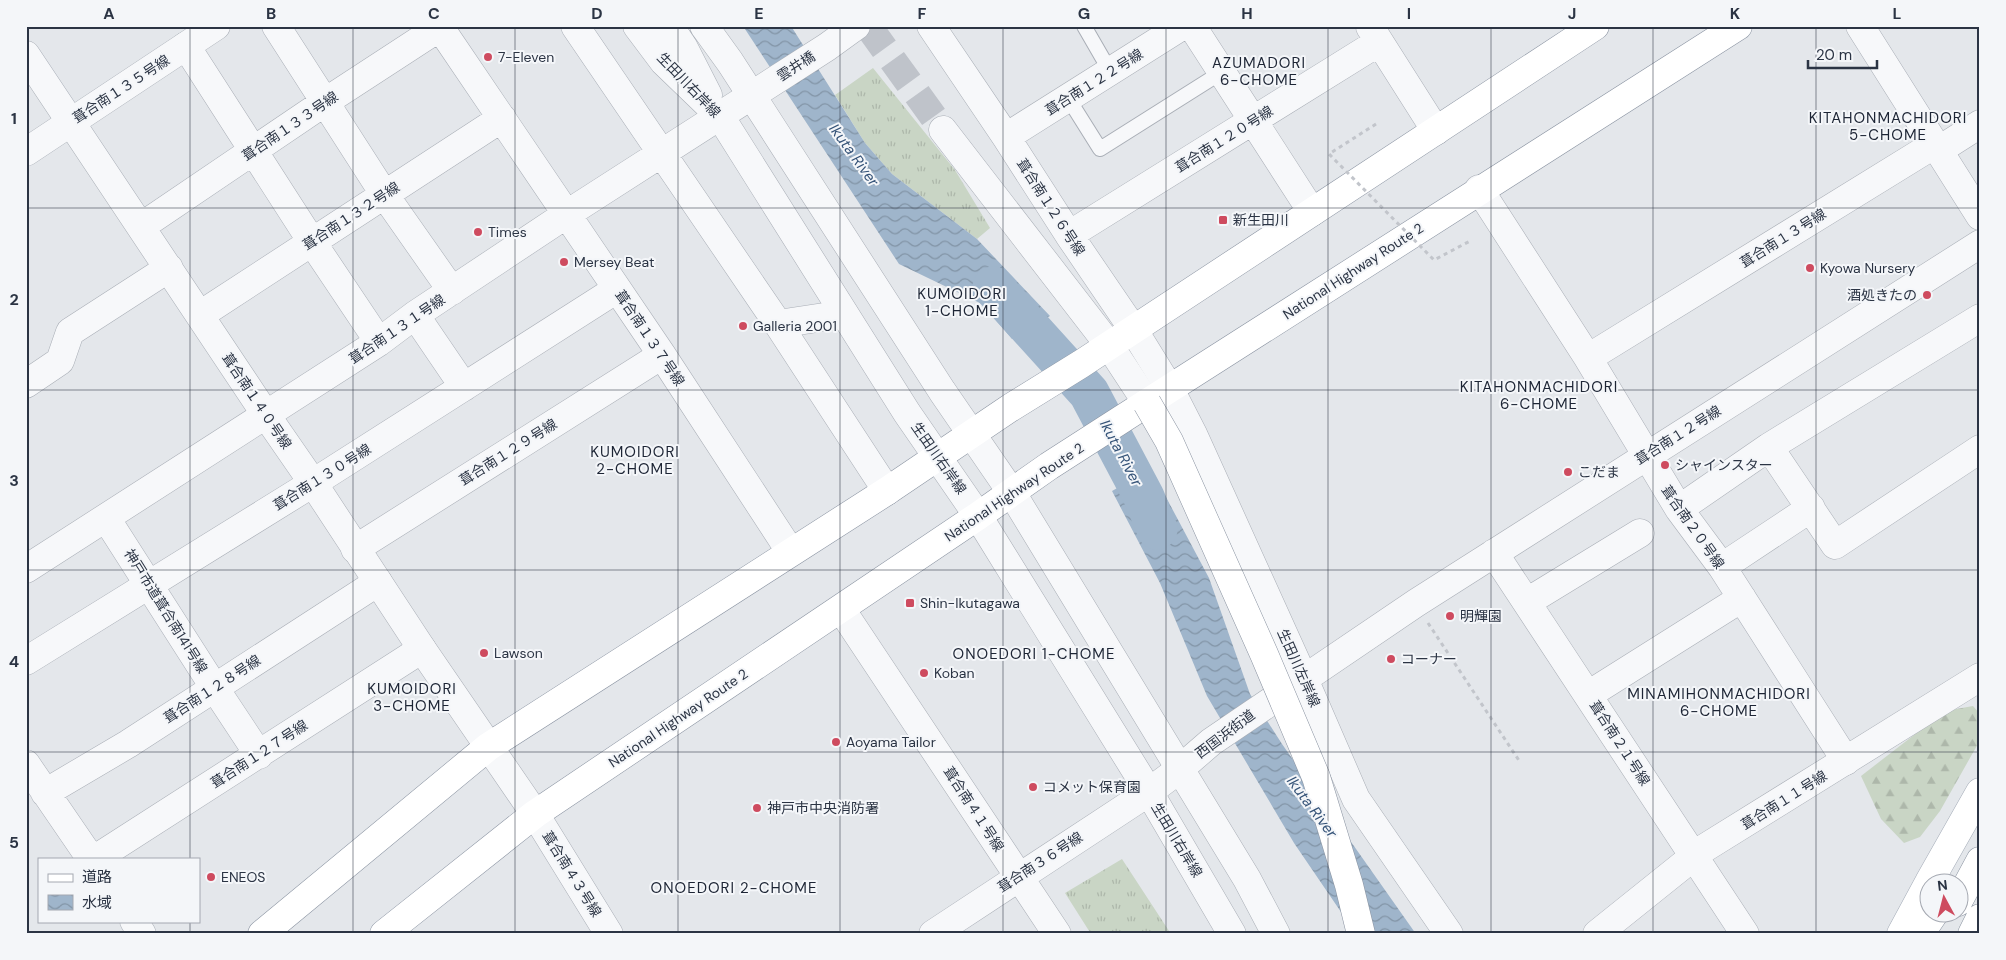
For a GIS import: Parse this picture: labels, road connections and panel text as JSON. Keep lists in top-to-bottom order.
{
  "streets": {
    "main road": ["National Highway Route 2"],
    "street": [
      "雲井橋",
      "葺合南１２２号線",
      "生田川右岸線",
      "葺合南１３５号線",
      "葺合南１３３号線",
      "葺合南１２０号線",
      "葺合南１２６号線",
      "葺合南１３２号線",
      "葺合南１３号線",
      "葺合南１３１号線",
      "葺合南１３７号線",
      "葺合南１４０号線",
      "葺合南１２号線",
      "葺合南１２９号線",
      "葺合南１３０号線",
      "葺合南２０号線",
      "神戸市道葺合南141号線",
      "生田川左岸線",
      "葺合南１２８号線",
      "西国浜街道",
      "葺合南２１号線",
      "葺合南１２７号線",
      "葺合南１１号線",
      "葺合南４１号線",
      "葺合南３６号線",
      "葺合南４３号線"
    ]
  },
  "crossings": [
    ["雲井橋", "葺合南１３１号線"],
    ["葺合南１２２号線", "葺合南１２６号線"],
    ["生田川右岸線", "National Highway Route 2"],
    ["生田川右岸線", "葺合南１３１号線"],
    ["生田川右岸線", "西国浜街道"],
    ["生田川右岸線", "葺合南３６号線"],
    ["葺合南１３５号線", "葺合南１４０号線"],
    ["葺合南１３３号線", "葺合南１３７号線"],
    ["葺合南１３３号線", "葺合南１４０号線"],
    ["葺合南１２０号線", "葺合南１２６号線"],
    ["葺合南１２６号線", "National Highway Route 2"],
    ["葺合南１２６号線", "生田川左岸線"],
    ["葺合南１３２号線", "葺合南１３７号線"],
    ["葺合南１３２号線", "葺合南１４０号線"],
    ["葺合南１３号線", "葺合南２０号線"],
    ["National Highway Route 2", "葺合南２０号線"],
    ["National Highway Route 2", "生田川左岸線"],
    ["National Highway Route 2", "葺合南４１号線"],
    ["National Highway Route 2", "葺合南４３号線"],
    ["葺合南１３１号線", "葺合南１３７号線"],
    ["葺合南１３１号線", "葺合南１４０号線"],
    ["葺合南１３１号線", "神戸市道葺合南141号線"],
    ["葺合南１３７号線", "葺合南１２９号線"],
    ["葺合南１３７号線", "葺合南１３０号線"],
    ["葺合南１４０号線", "葺合南１２９号線"],
    ["葺合南１４０号線", "葺合南１３０号線"],
    ["葺合南１４０号線", "葺合南１２８号線"],
    ["葺合南１４０号線", "葺合南１２７号線"],
    ["葺合南１４０号線", "葺合南４３号線"],
    ["葺合南１２号線", "葺合南２０号線"],
    ["葺合南１２号線", "生田川左岸線"],
    ["葺合南１２号線", "西国浜街道"],
    ["葺合南１２号線", "葺合南２１号線"],
    ["葺合南１３０号線", "神戸市道葺合南141号線"],
    ["葺合南２０号線", "葺合南１１号線"],
    ["神戸市道葺合南141号線", "葺合南１２８号線"],
    ["神戸市道葺合南141号線", "葺合南１２７号線"],
    ["生田川左岸線", "西国浜街道"],
    ["西国浜街道", "葺合南３６号線"],
    ["葺合南２１号線", "葺合南１１号線"],
    ["葺合南４１号線", "葺合南３６号線"]
  ],
  "districts": [
    "AZUMADORI 6-CHOME",
    "KITAHONMACHIDORI 5-CHOME",
    "KUMOIDORI 1-CHOME",
    "KITAHONMACHIDORI 6-CHOME",
    "KUMOIDORI 2-CHOME",
    "ONOEDORI 1-CHOME",
    "KUMOIDORI 3-CHOME",
    "MINAMIHONMACHIDORI 6-CHOME",
    "ONOEDORI 2-CHOME"
  ],
  "water": ["Ikuta River"],
  "places": {
    "other": [
      "7-Eleven",
      "Times",
      "Mersey Beat",
      "Kyowa Nursery",
      "酒処きたの",
      "Galleria 2001",
      "シャインスター",
      "こだま",
      "明輝園",
      "Lawson",
      "コーナー",
      "Koban",
      "Aoyama Tailor",
      "コメット保育園",
      "神戸市中央消防署",
      "ENEOS"
    ],
    "transit": ["新生田川", "Shin-Ikutagawa"]
  },
  "legend": ["道路", "水域"],
  "scale_bar": "20 m",
  "north": "top",
  "grid": {
    "columns": [
      "A",
      "B",
      "C",
      "D",
      "E",
      "F",
      "G",
      "H",
      "I",
      "J",
      "K",
      "L"
    ],
    "rows": [
      "1",
      "2",
      "3",
      "4",
      "5"
    ]
  }
}
